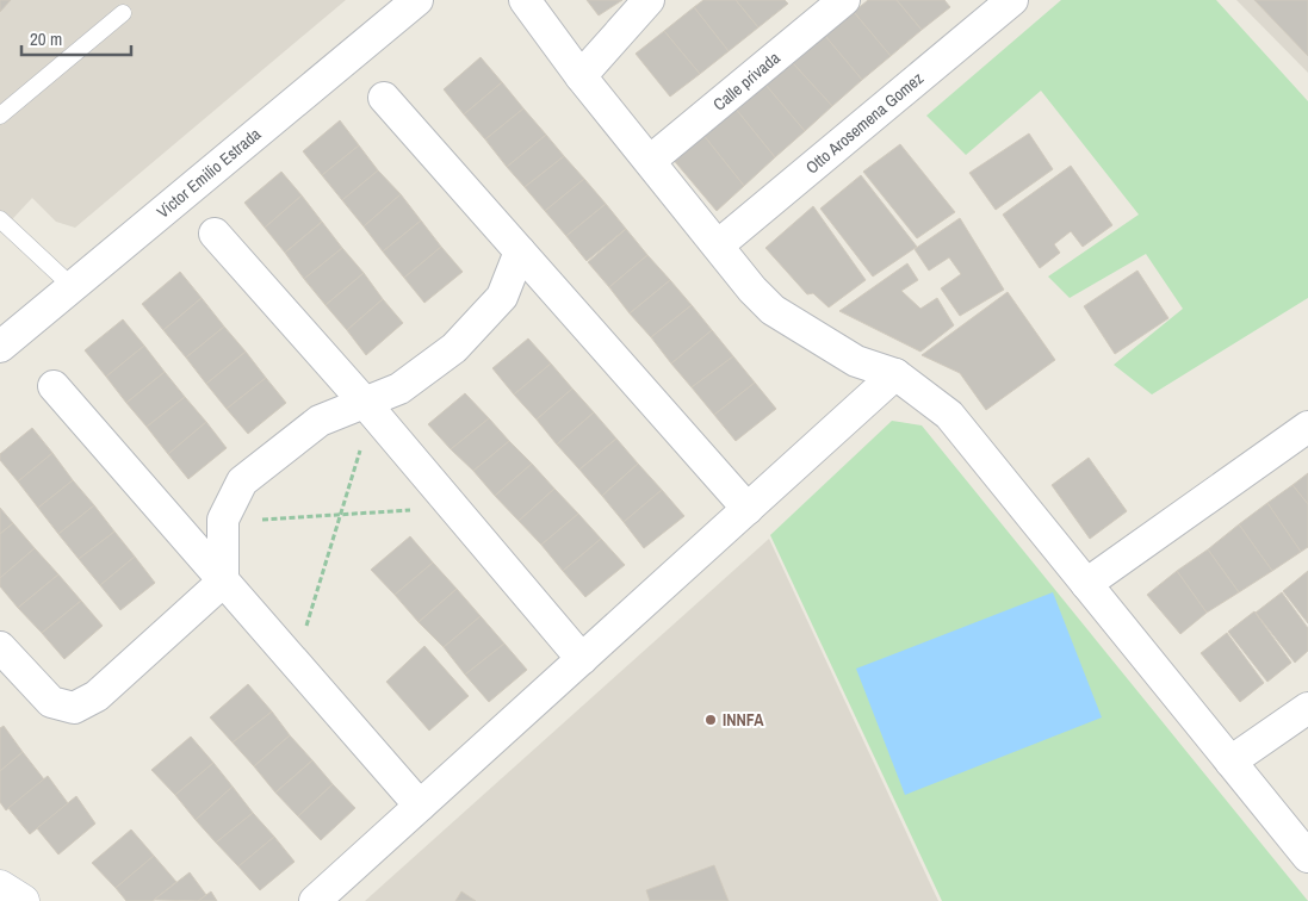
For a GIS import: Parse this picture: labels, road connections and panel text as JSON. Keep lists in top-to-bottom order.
{
  "streets": {
    "street": ["Calle privada", "Otto Arosemena Gomez", "Victor Emilio Estrada"]
  },
  "places": ["INNFA"],
  "scale_bar": "20 m"
}
